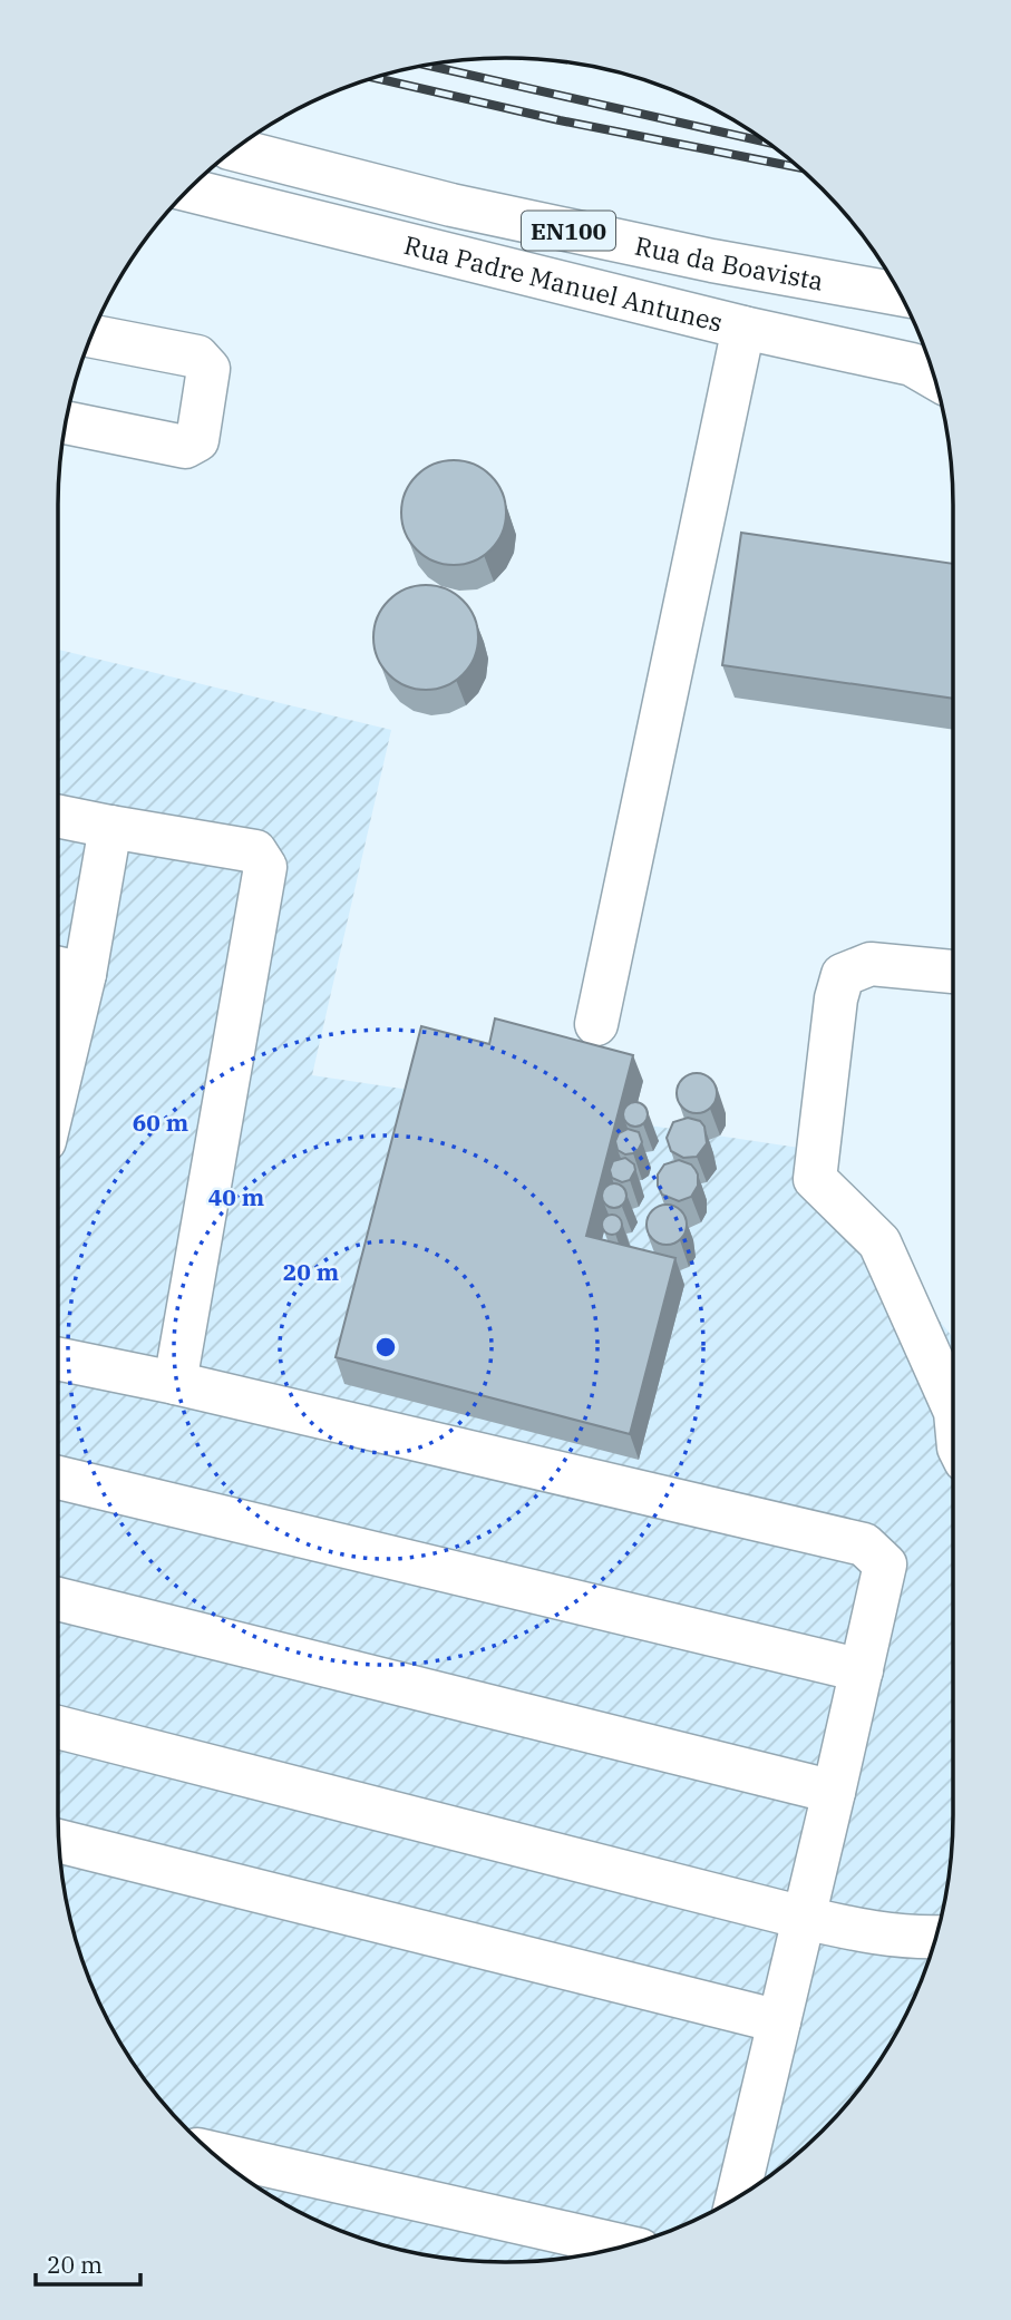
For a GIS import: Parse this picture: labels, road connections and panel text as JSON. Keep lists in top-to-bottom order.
{
  "streets": {
    "main road": ["EN100", "Rua da Boavista", "Rua Padre Manuel Antunes"]
  },
  "scale_bar": "20 m",
  "rings": ["60 m", "40 m", "20 m"]
}
